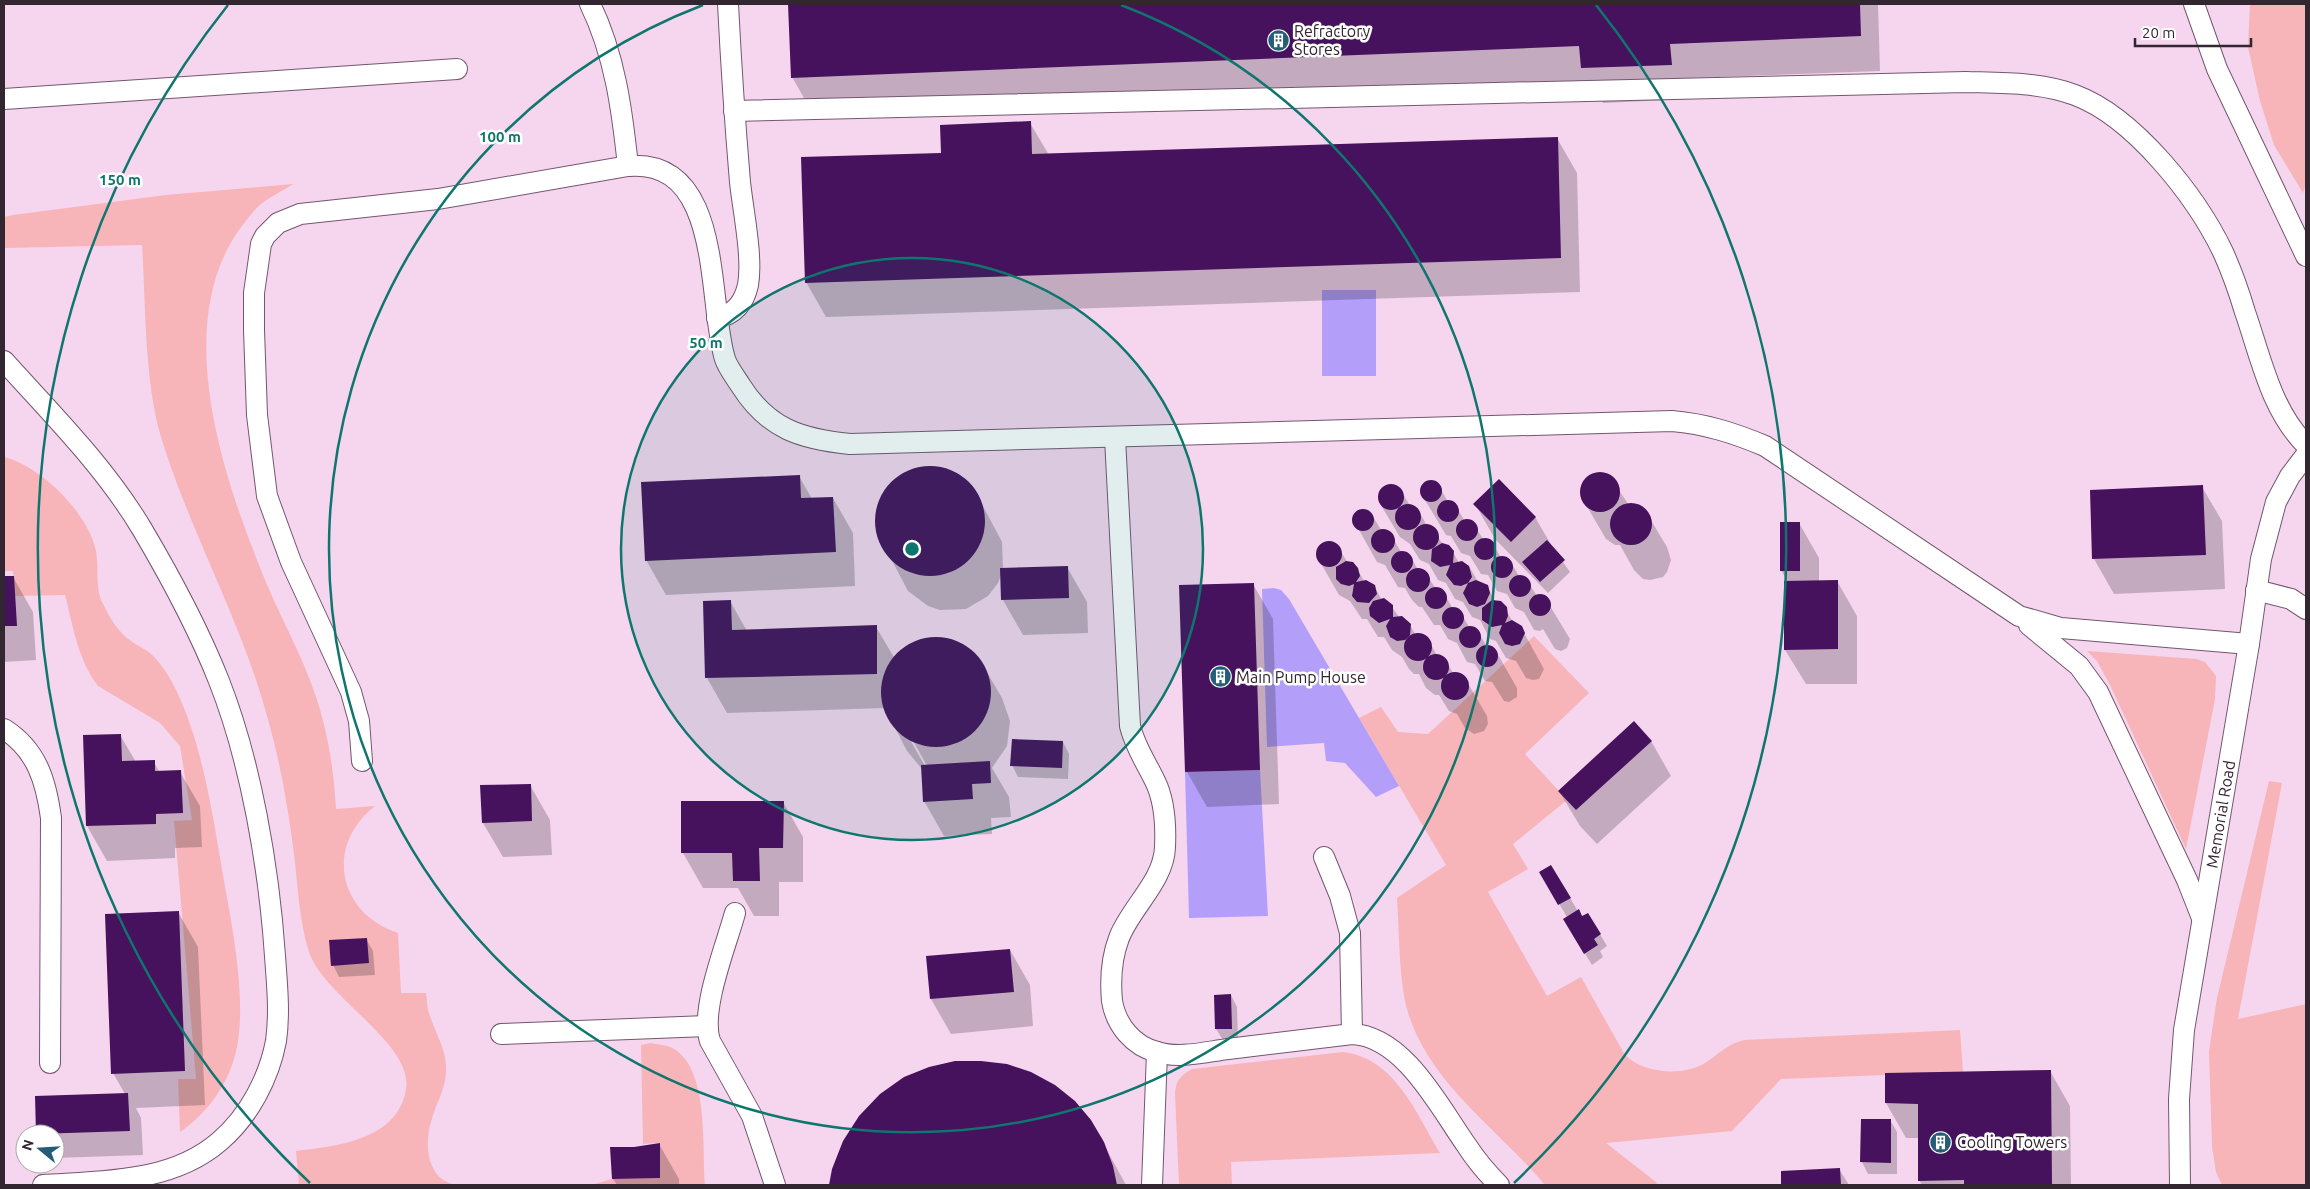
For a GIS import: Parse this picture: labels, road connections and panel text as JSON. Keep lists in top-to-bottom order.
{
  "streets": {
    "lane": ["Memorial Road"]
  },
  "places": {
    "building": ["Refractory Stores", "Main Pump House", "Cooling Towers"]
  },
  "scale_bar": "20 m",
  "north": "left",
  "rings": ["100 m", "150 m", "50 m"]
}
